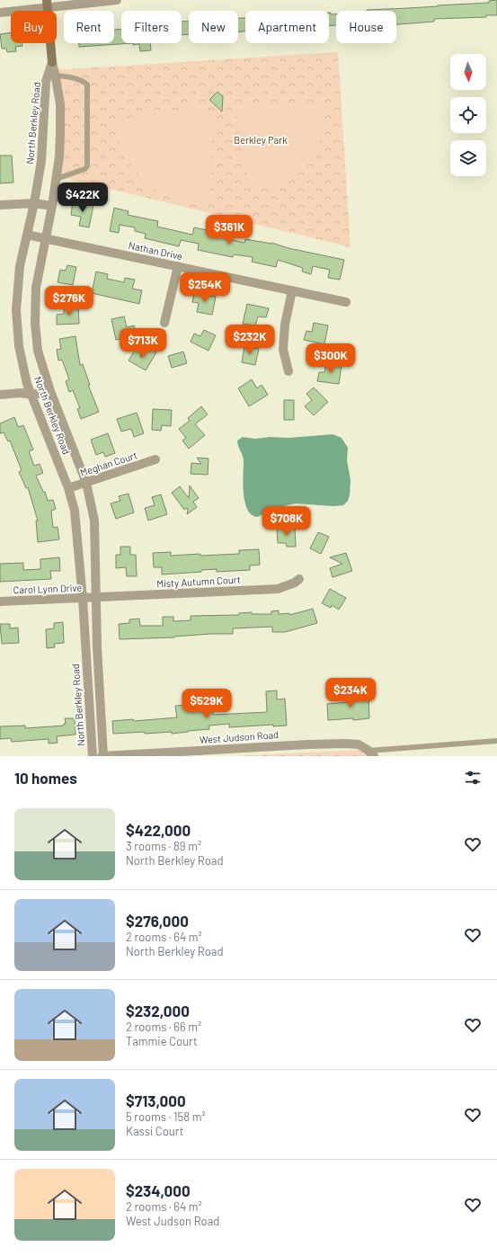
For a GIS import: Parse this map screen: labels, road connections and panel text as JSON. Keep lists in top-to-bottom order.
{
  "streets": {
    "street": [
      "North Berkley Road",
      "Nathan Drive",
      "Meghan Court",
      "Misty Autumn Court",
      "Carol Lynn Drive",
      "West Judson Road"
    ]
  },
  "crossings": [
    ["North Berkley Road", "Nathan Drive"],
    ["North Berkley Road", "Meghan Court"],
    ["North Berkley Road", "Misty Autumn Court"],
    ["North Berkley Road", "Carol Lynn Drive"],
    ["North Berkley Road", "West Judson Road"],
    ["Misty Autumn Court", "Carol Lynn Drive"]
  ],
  "parks": ["Berkley Park"],
  "north": "bottom",
  "page": {
    "chip": [
      "Buy",
      "Rent",
      "Filters",
      "New",
      "Apartment",
      "House"
    ],
    "price": [
      "$422K",
      "$361K",
      "$254K",
      "$276K",
      "$232K",
      "$713K",
      "$300K",
      "$708K",
      "$234K",
      "$529K"
    ],
    "heading": "10 homes",
    "list": [
      {
        "name": "$422,000",
        "note": "3 rooms · 89 m² · North Berkley Road"
      },
      {
        "name": "$276,000",
        "note": "2 rooms · 64 m² · North Berkley Road"
      },
      {
        "name": "$232,000",
        "note": "2 rooms · 66 m² · Tammie Court"
      },
      {
        "name": "$713,000",
        "note": "5 rooms · 158 m² · Kassi Court"
      },
      {
        "name": "$234,000",
        "note": "2 rooms · 64 m² · West Judson Road"
      }
    ]
  }
}
